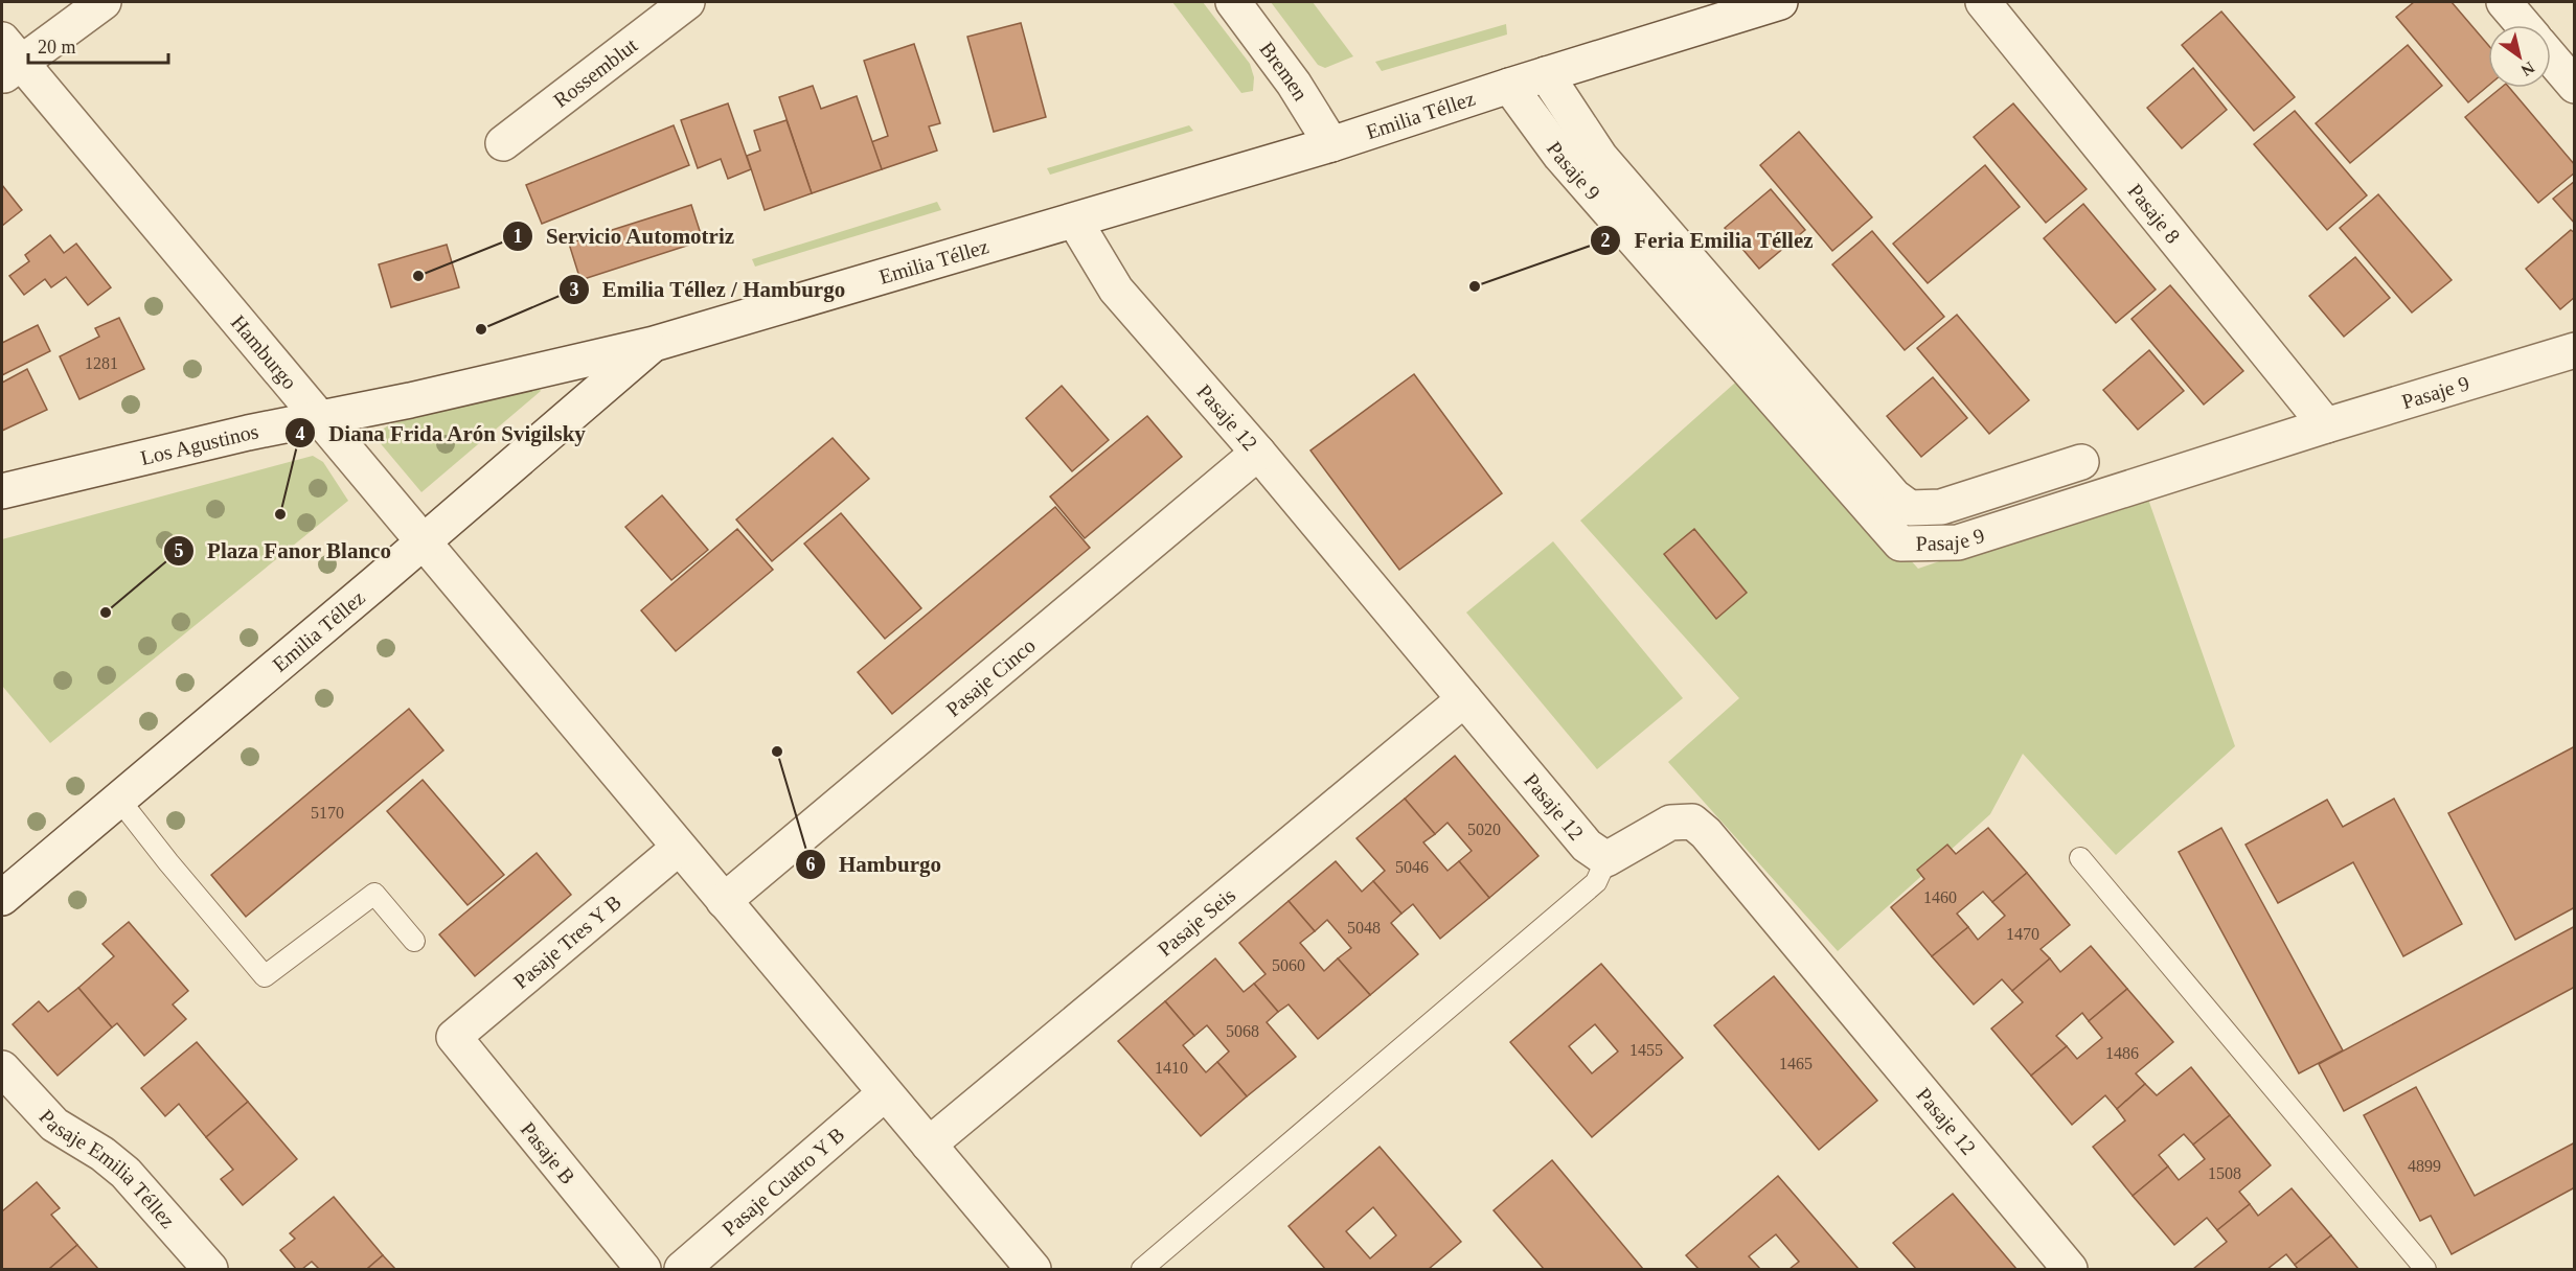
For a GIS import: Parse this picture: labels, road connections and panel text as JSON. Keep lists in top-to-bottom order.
{
  "streets": {
    "street": [
      "Rossemblut",
      "Bremen",
      "Emilia Téllez",
      "Pasaje 9",
      "Pasaje 8",
      "Hamburgo",
      "Pasaje 12",
      "Los Agustinos",
      "Pasaje Cinco",
      "Pasaje Seis",
      "Pasaje Tres Y B",
      "Pasaje B",
      "Pasaje Emilia Téllez",
      "Pasaje Cuatro Y B"
    ]
  },
  "crossings": [
    ["Bremen", "Emilia Téllez"],
    ["Emilia Téllez", "Pasaje 9"],
    ["Emilia Téllez", "Hamburgo"],
    ["Emilia Téllez", "Pasaje 12"],
    ["Emilia Téllez", "Los Agustinos"],
    ["Pasaje 9", "Pasaje 8"],
    ["Hamburgo", "Los Agustinos"],
    ["Hamburgo", "Pasaje Cinco"],
    ["Hamburgo", "Pasaje Seis"],
    ["Hamburgo", "Pasaje Tres Y B"],
    ["Hamburgo", "Pasaje Cuatro Y B"],
    ["Pasaje 12", "Pasaje Cinco"],
    ["Pasaje 12", "Pasaje Seis"],
    ["Pasaje Tres Y B", "Pasaje B"]
  ],
  "places": [
    "Servicio Automotriz",
    "Feria Emilia Téllez",
    "Emilia Téllez / Hamburgo",
    "Diana Frida Arón Svigilsky",
    "Plaza Fanor Blanco",
    "Hamburgo"
  ],
  "house_numbers": [
    "1281",
    "5170",
    "5020",
    "5046",
    "1460",
    "5048",
    "1470",
    "5060",
    "5068",
    "1455",
    "1486",
    "1465",
    "1410",
    "4899",
    "1508"
  ],
  "scale_bar": "20 m",
  "north": "bottom right"
}
